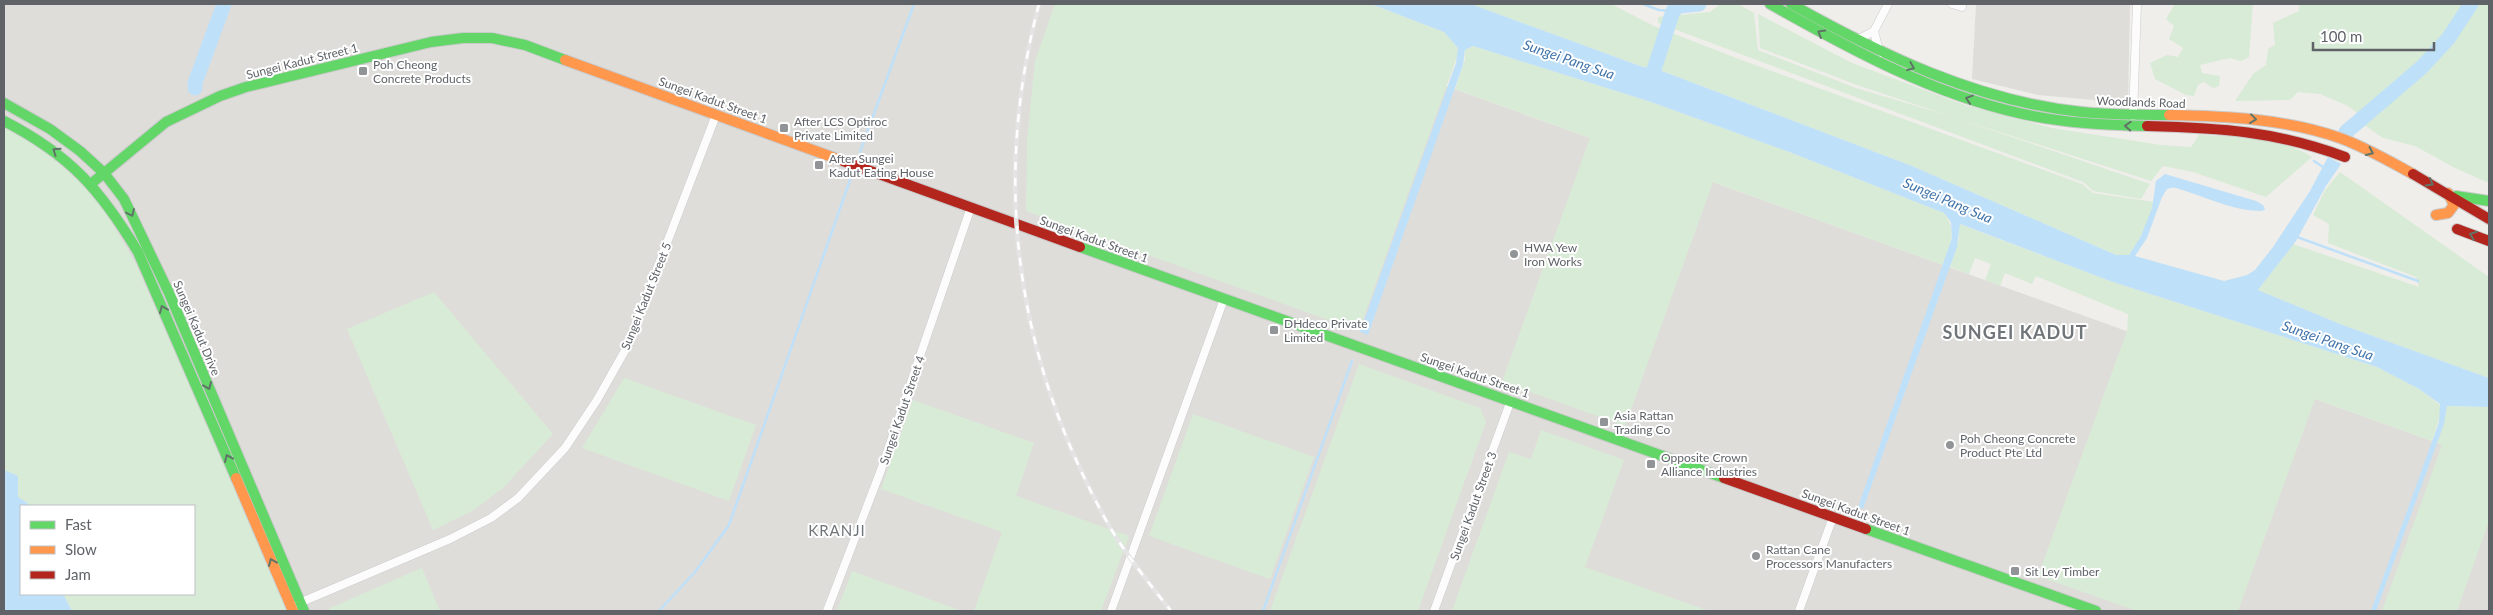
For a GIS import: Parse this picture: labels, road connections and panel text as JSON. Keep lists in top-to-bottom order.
{
  "streets": {
    "main road": ["Sungei Kadut Street 1", "Woodlands Road", "Sungei Kadut Drive"],
    "street": ["Sungei Kadut Street 5", "Sungei Kadut Street 4", "Sungei Kadut Street 3"]
  },
  "crossings": [
    ["Sungei Kadut Street 1", "Sungei Kadut Street 5"],
    ["Sungei Kadut Street 1", "Sungei Kadut Drive"],
    ["Sungei Kadut Street 1", "Sungei Kadut Street 4"],
    ["Sungei Kadut Street 1", "Sungei Kadut Street 3"],
    ["Sungei Kadut Street 5", "Sungei Kadut Drive"]
  ],
  "districts": ["SUNGEI KADUT", "KRANJI"],
  "water": ["Sungei Pang Sua"],
  "places": {
    "transit": [
      "Poh Cheong Concrete Products",
      "After LCS Optiroc Private Limited",
      "After Sungei Kadut Eating House",
      "DHdeco Private Limited",
      "Asia Rattan Trading Co",
      "Opposite Crown Alliance Industries",
      "Sit Ley Timber"
    ],
    "other": ["HWA Yew Iron Works", "Poh Cheong Concrete Product Pte Ltd", "Rattan Cane Processors Manufacters"]
  },
  "legend": ["Fast", "Slow", "Jam"],
  "scale_bar": "100 m"
}
